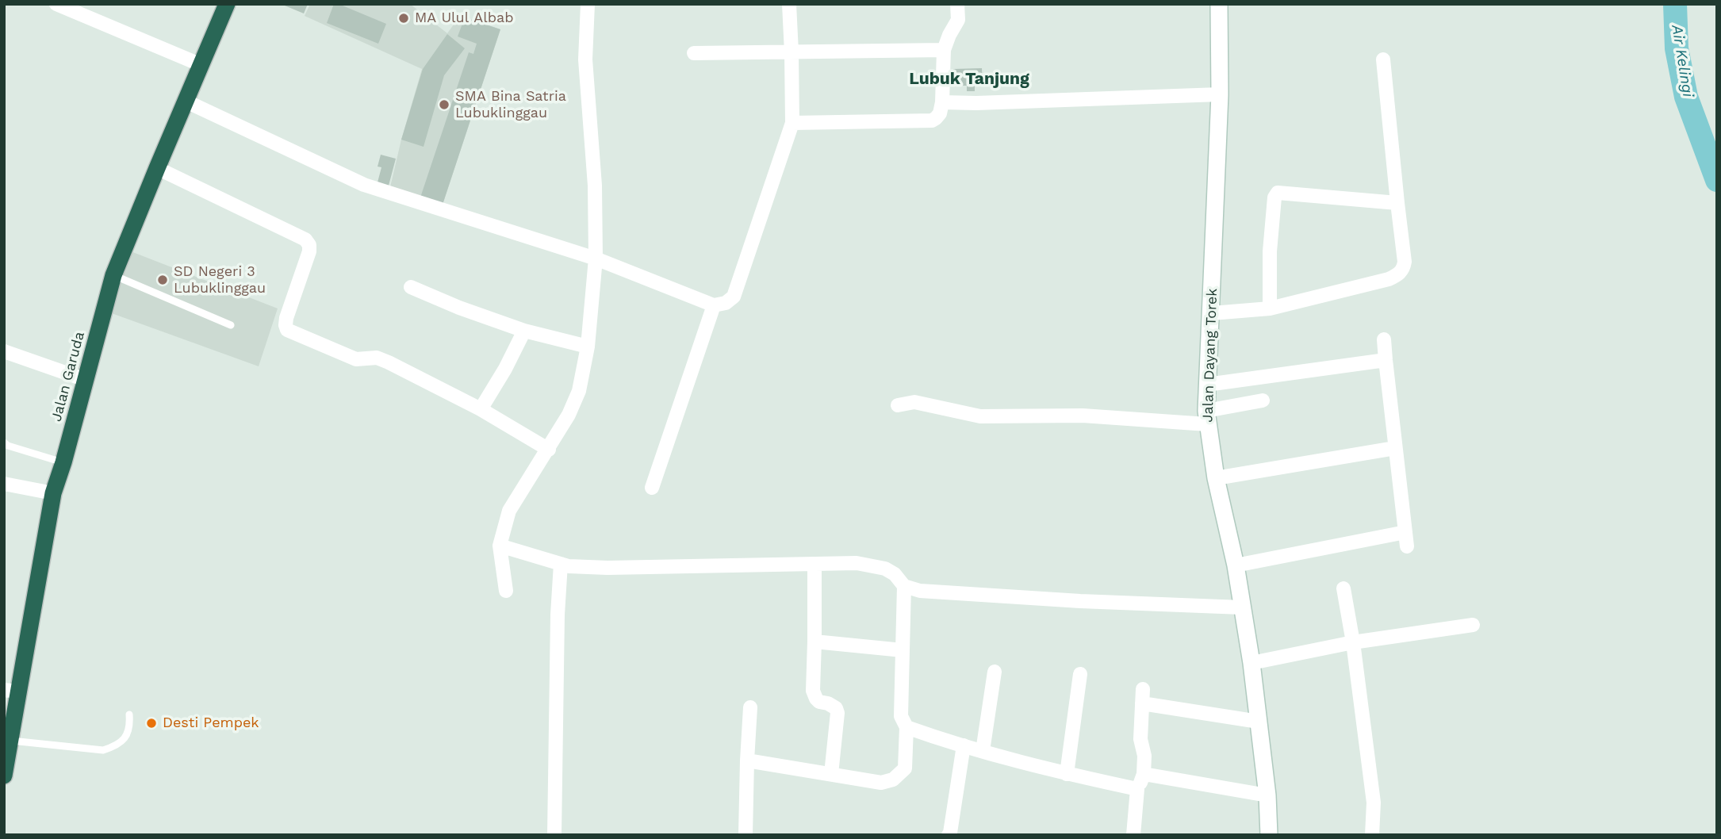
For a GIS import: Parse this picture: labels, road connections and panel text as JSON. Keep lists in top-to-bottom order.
{
  "streets": {
    "highway": ["Jalan Garuda"],
    "street": ["Jalan Dayang Torek"]
  },
  "districts": ["Lubuk Tanjung"],
  "water": ["Air Kelingi"],
  "places": [
    "MA Ulul Albab",
    "SMA Bina Satria Lubuklinggau",
    "SD Negeri 3 Lubuklinggau",
    "Desti Pempek"
  ]
}
